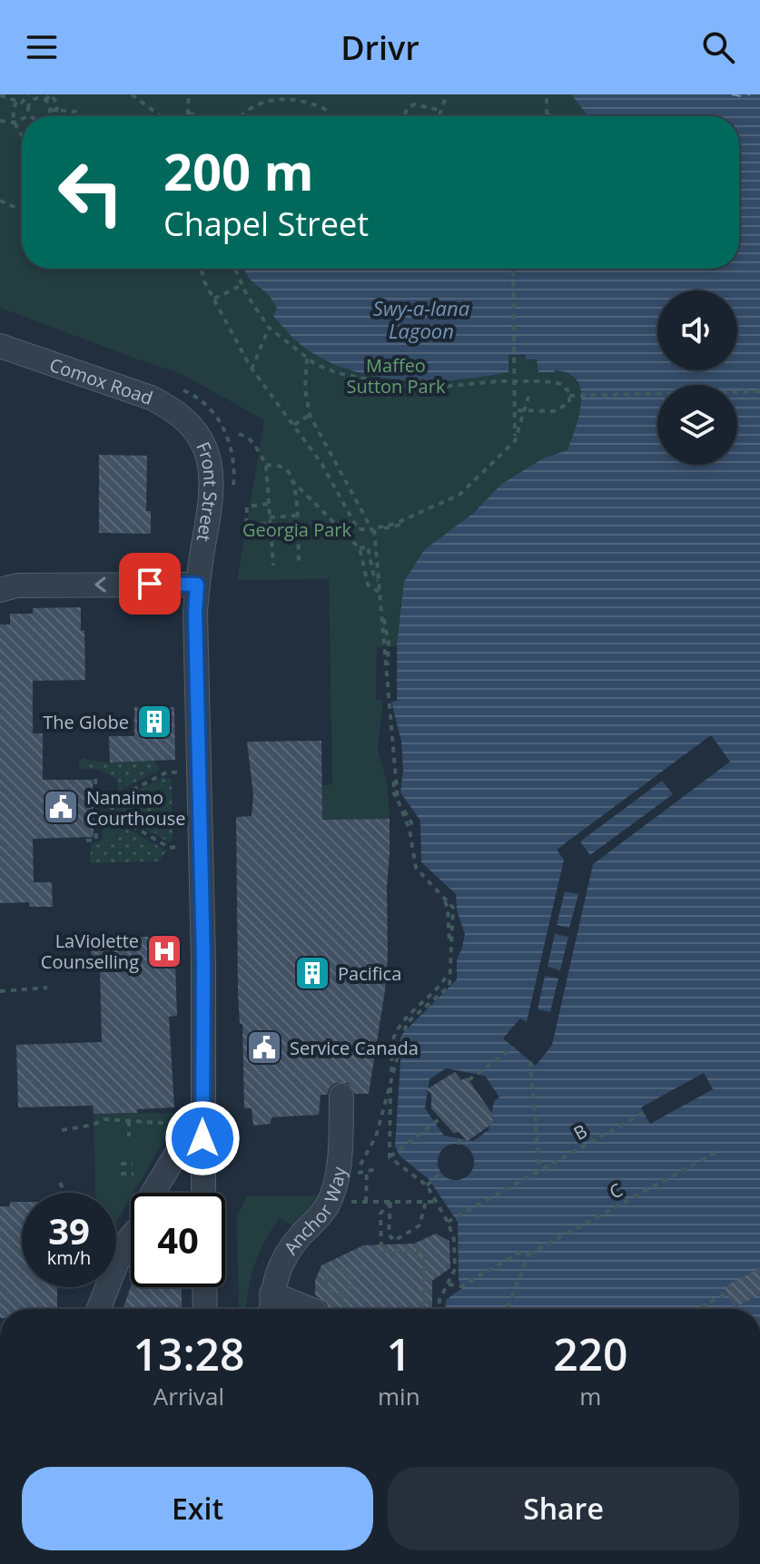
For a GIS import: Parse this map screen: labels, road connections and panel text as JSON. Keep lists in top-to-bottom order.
{
  "streets": {
    "street": ["Comox Road", "Front Street", "Anchor Way"],
    "path": ["B", "C"]
  },
  "crossings": [
    ["Comox Road", "Front Street"]
  ],
  "water": ["Swy-a-lana Lagoon"],
  "parks": ["Maffeo Sutton Park", "Georgia Park"],
  "places": {
    "building": ["The Globe", "Pacifica"],
    "public building": ["Nanaimo Courthouse", "Service Canada"],
    "hospital": ["LaViolette Counselling"]
  },
  "page": {
    "header": "Drivr",
    "turn": ["200 m", "Chapel Street"],
    "speed": "39 km/h",
    "limit": "40",
    "eta": [
      "13:28",
      "Arrival",
      "1",
      "min",
      "220",
      "m"
    ],
    "buttons": ["Exit", "Share"]
  }
}
